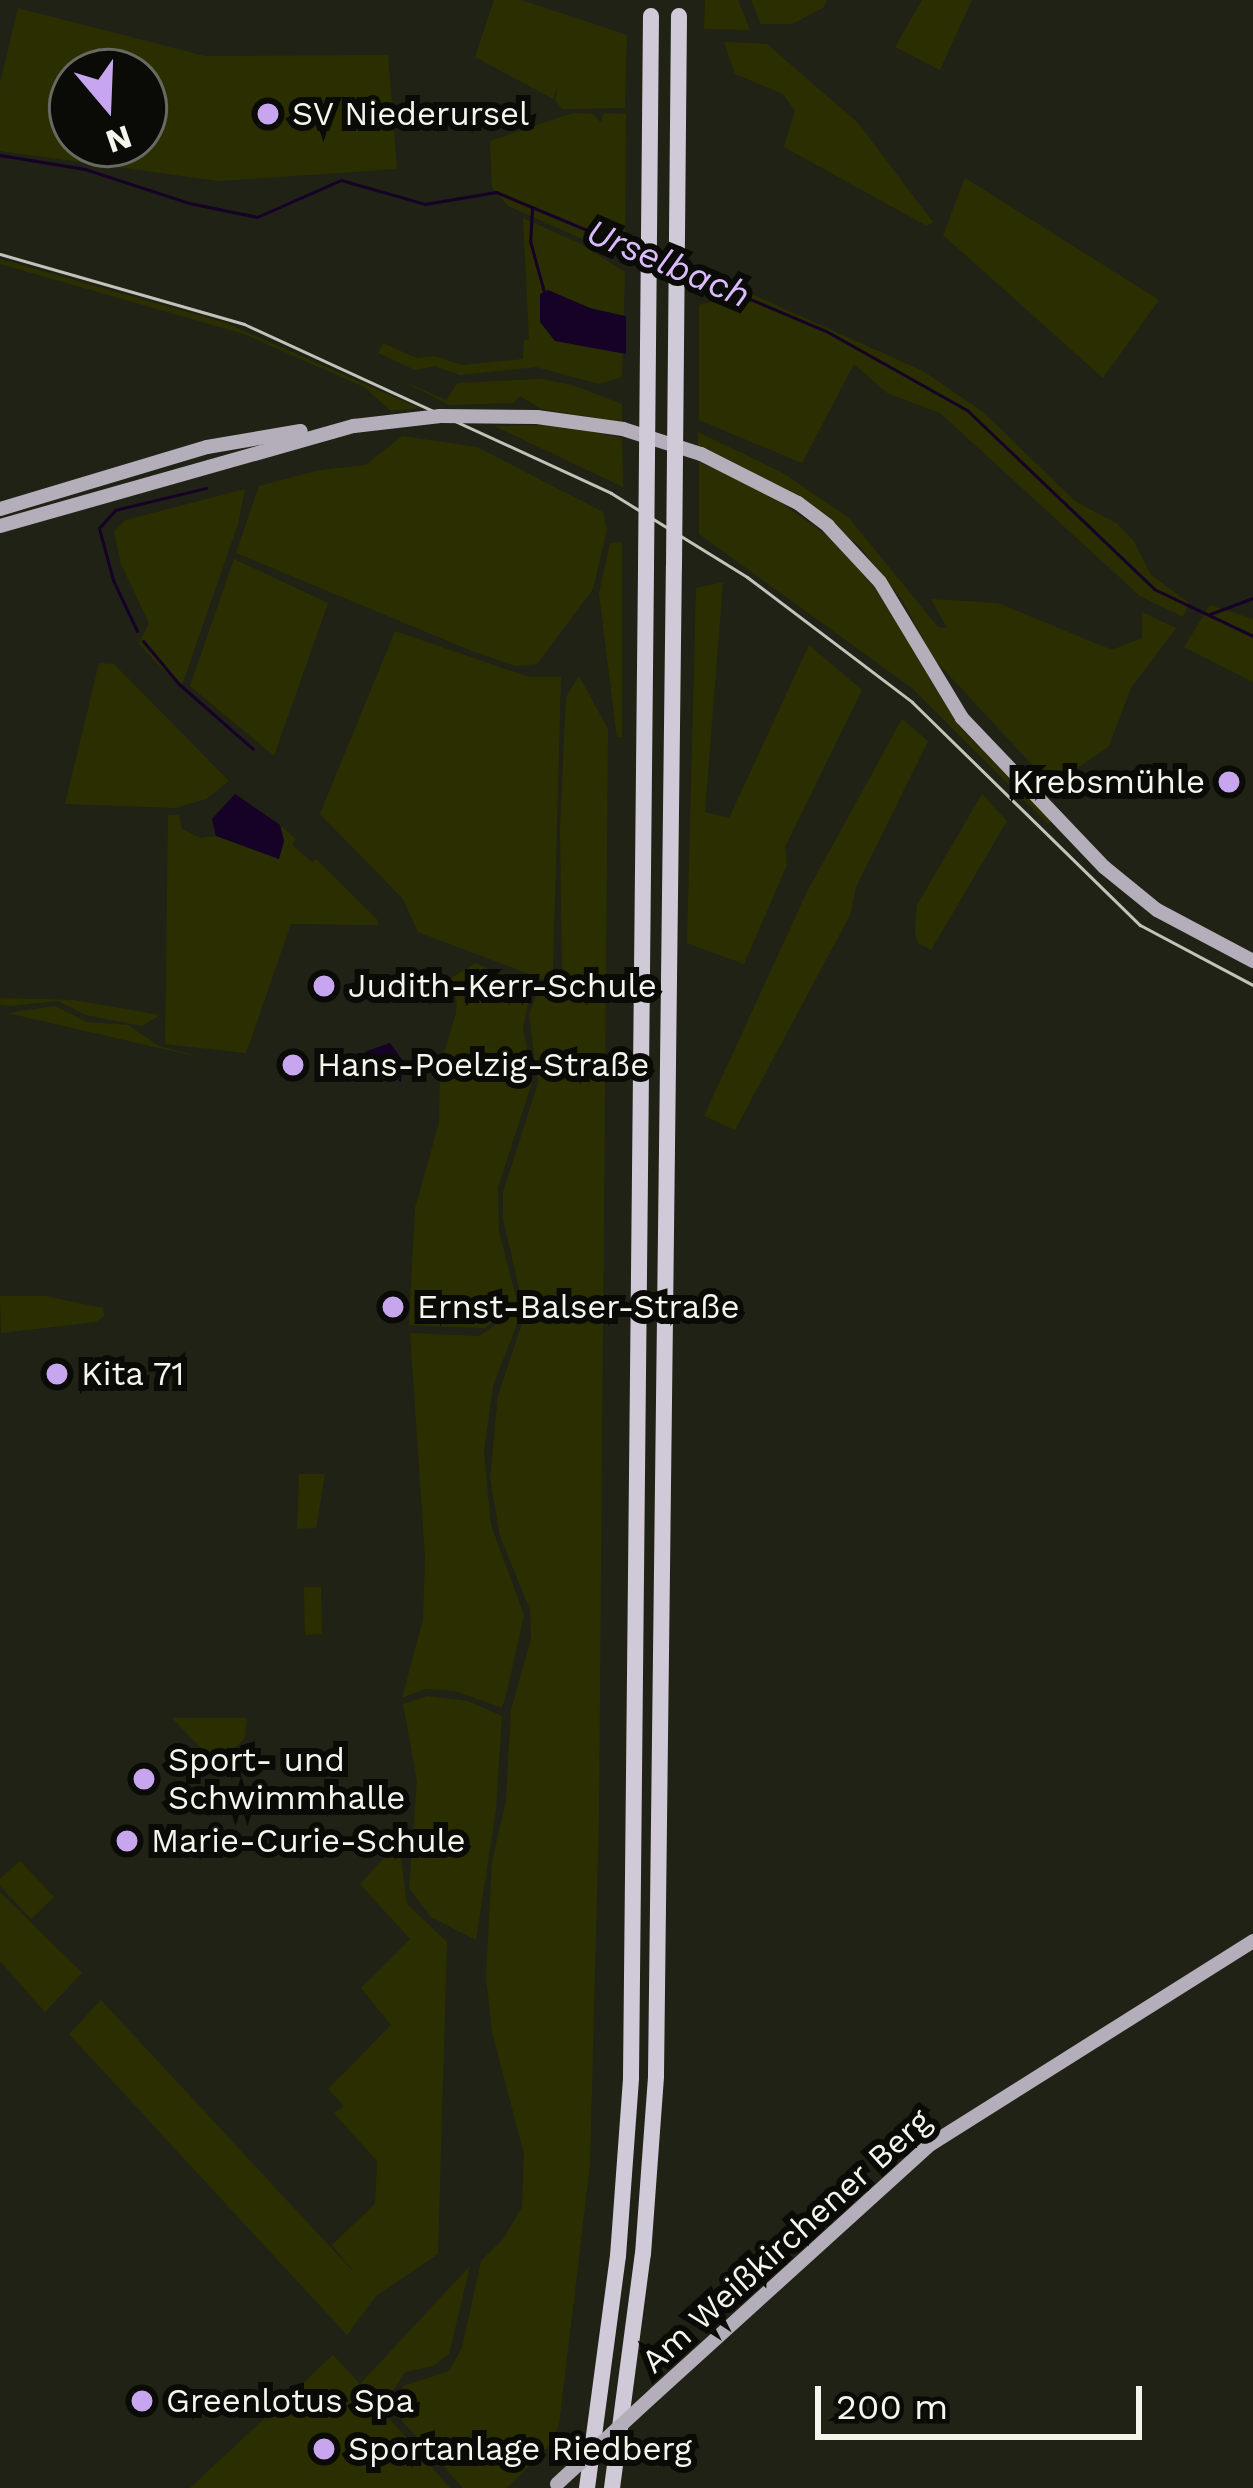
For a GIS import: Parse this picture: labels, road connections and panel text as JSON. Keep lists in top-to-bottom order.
{
  "streets": {
    "main road": ["Am Weißkirchener Berg"]
  },
  "water": ["Urselbach"],
  "places": [
    "SV Niederursel",
    "Krebsmühle",
    "Judith-Kerr-Schule",
    "Hans-Poelzig-Straße",
    "Ernst-Balser-Straße",
    "Kita 71",
    "Sport- und Schwimmhalle",
    "Marie-Curie-Schule",
    "Greenlotus Spa",
    "Sportanlage Riedberg"
  ],
  "scale_bar": "200 m",
  "north": "bottom"
}
